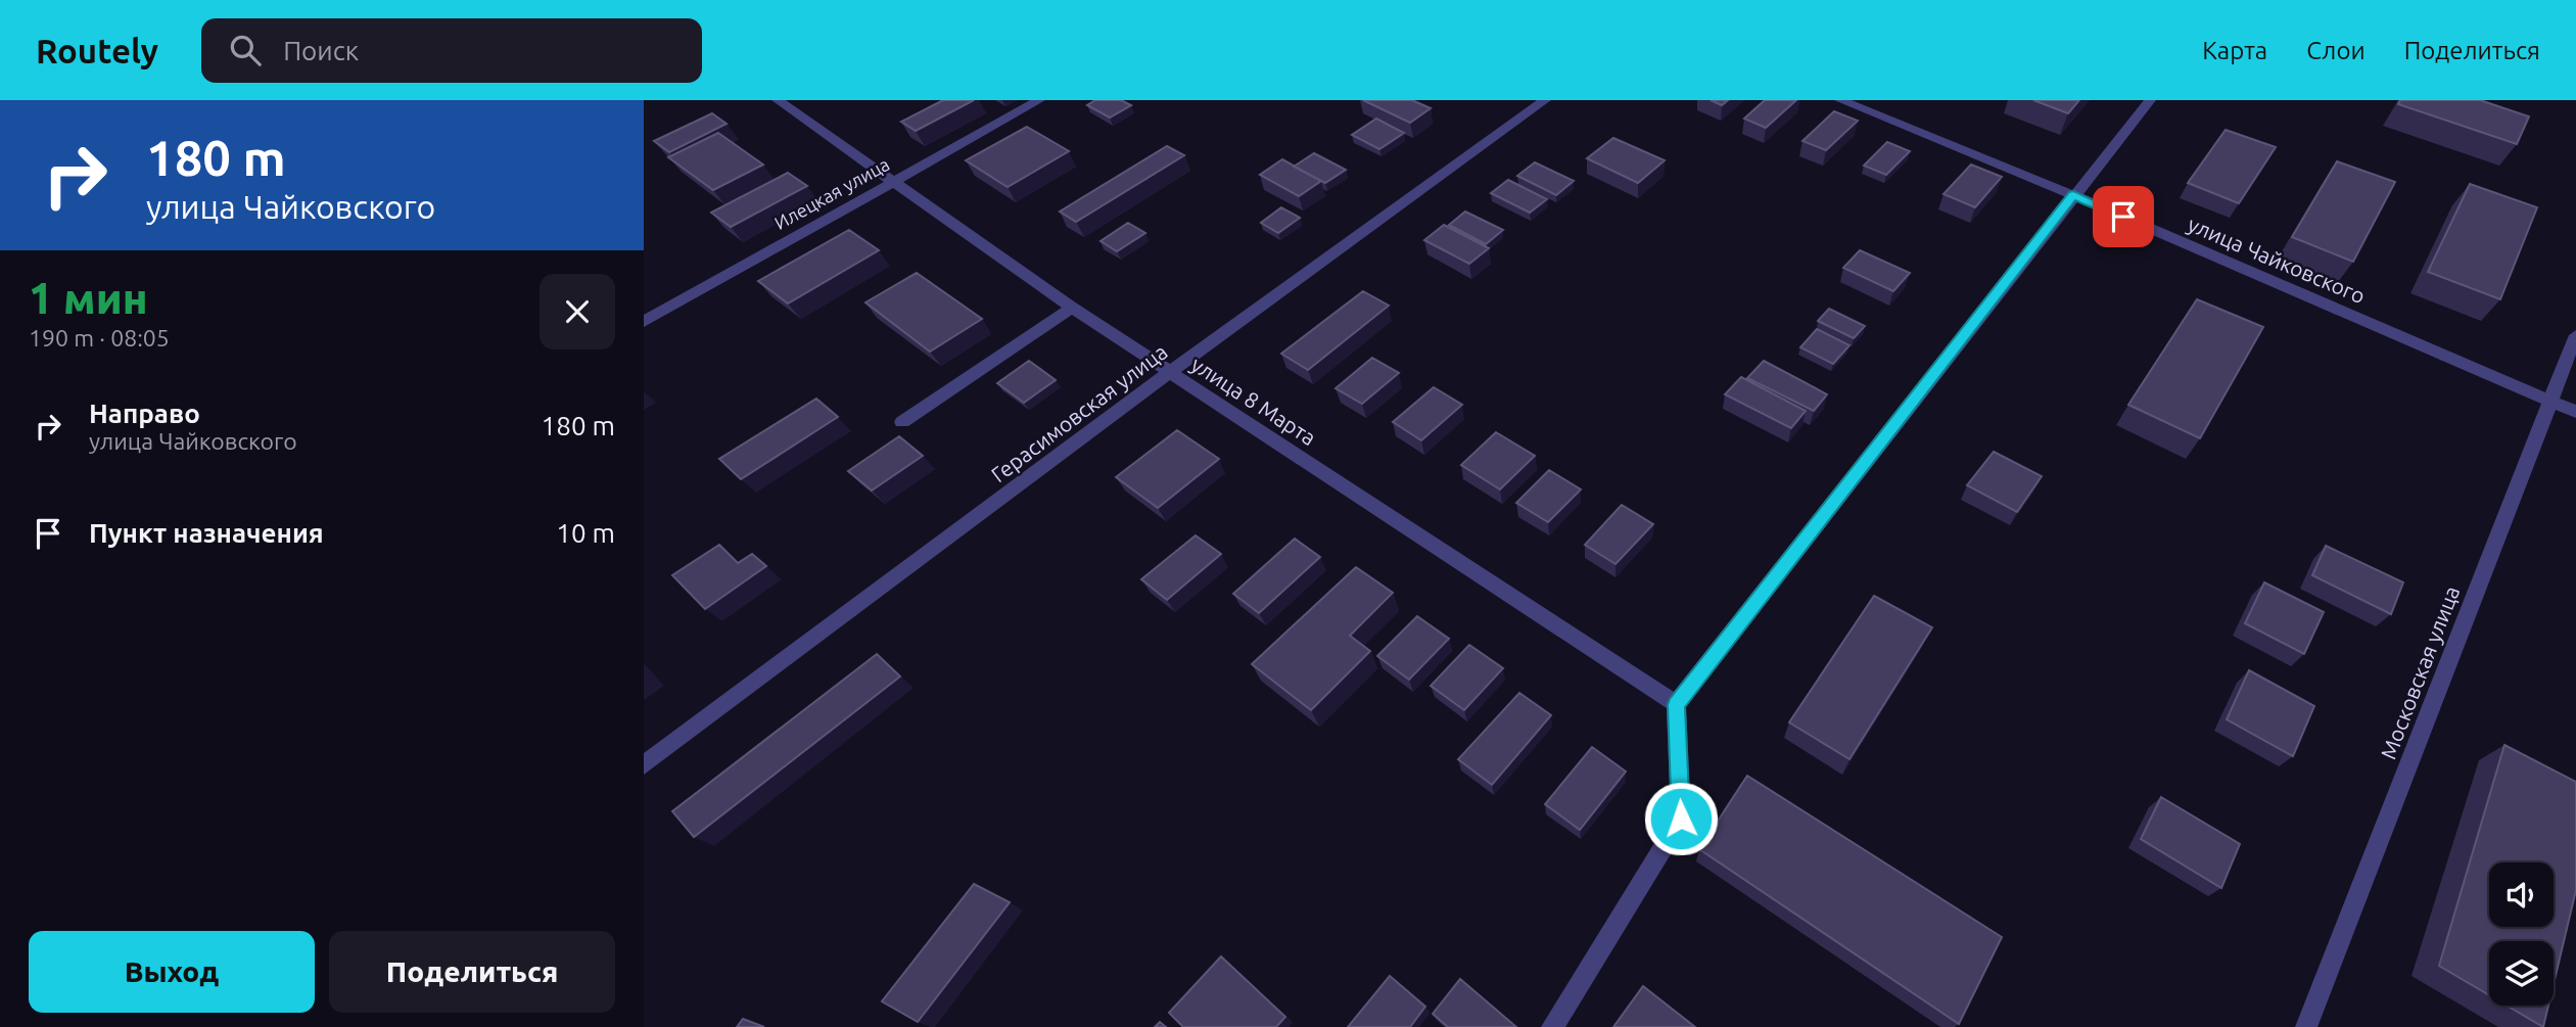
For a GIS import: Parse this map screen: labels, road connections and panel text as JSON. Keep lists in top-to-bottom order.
{
  "streets": {
    "street": [
      "Илецкая улица",
      "улица Чайковского",
      "улица 8 Марта",
      "Герасимовская улица",
      "Московская улица"
    ]
  },
  "crossings": [
    ["Илецкая улица", "улица 8 Марта"],
    ["улица Чайковского", "Московская улица"],
    ["улица 8 Марта", "Герасимовская улица"]
  ],
  "page": {
    "header": "Routely",
    "search": "Поиск",
    "nav": ["Карта", "Слои", "Поделиться"],
    "turn": ["180 m", "улица Чайковского"],
    "heading": ["1 мин", "190 m · 08:05"],
    "list": [
      {
        "name": "Направо",
        "note": "улица Чайковского",
        "value": "180 m"
      },
      {
        "name": "Пункт назначения",
        "value": "10 m"
      }
    ],
    "buttons": ["Выход", "Поделиться"]
  }
}
